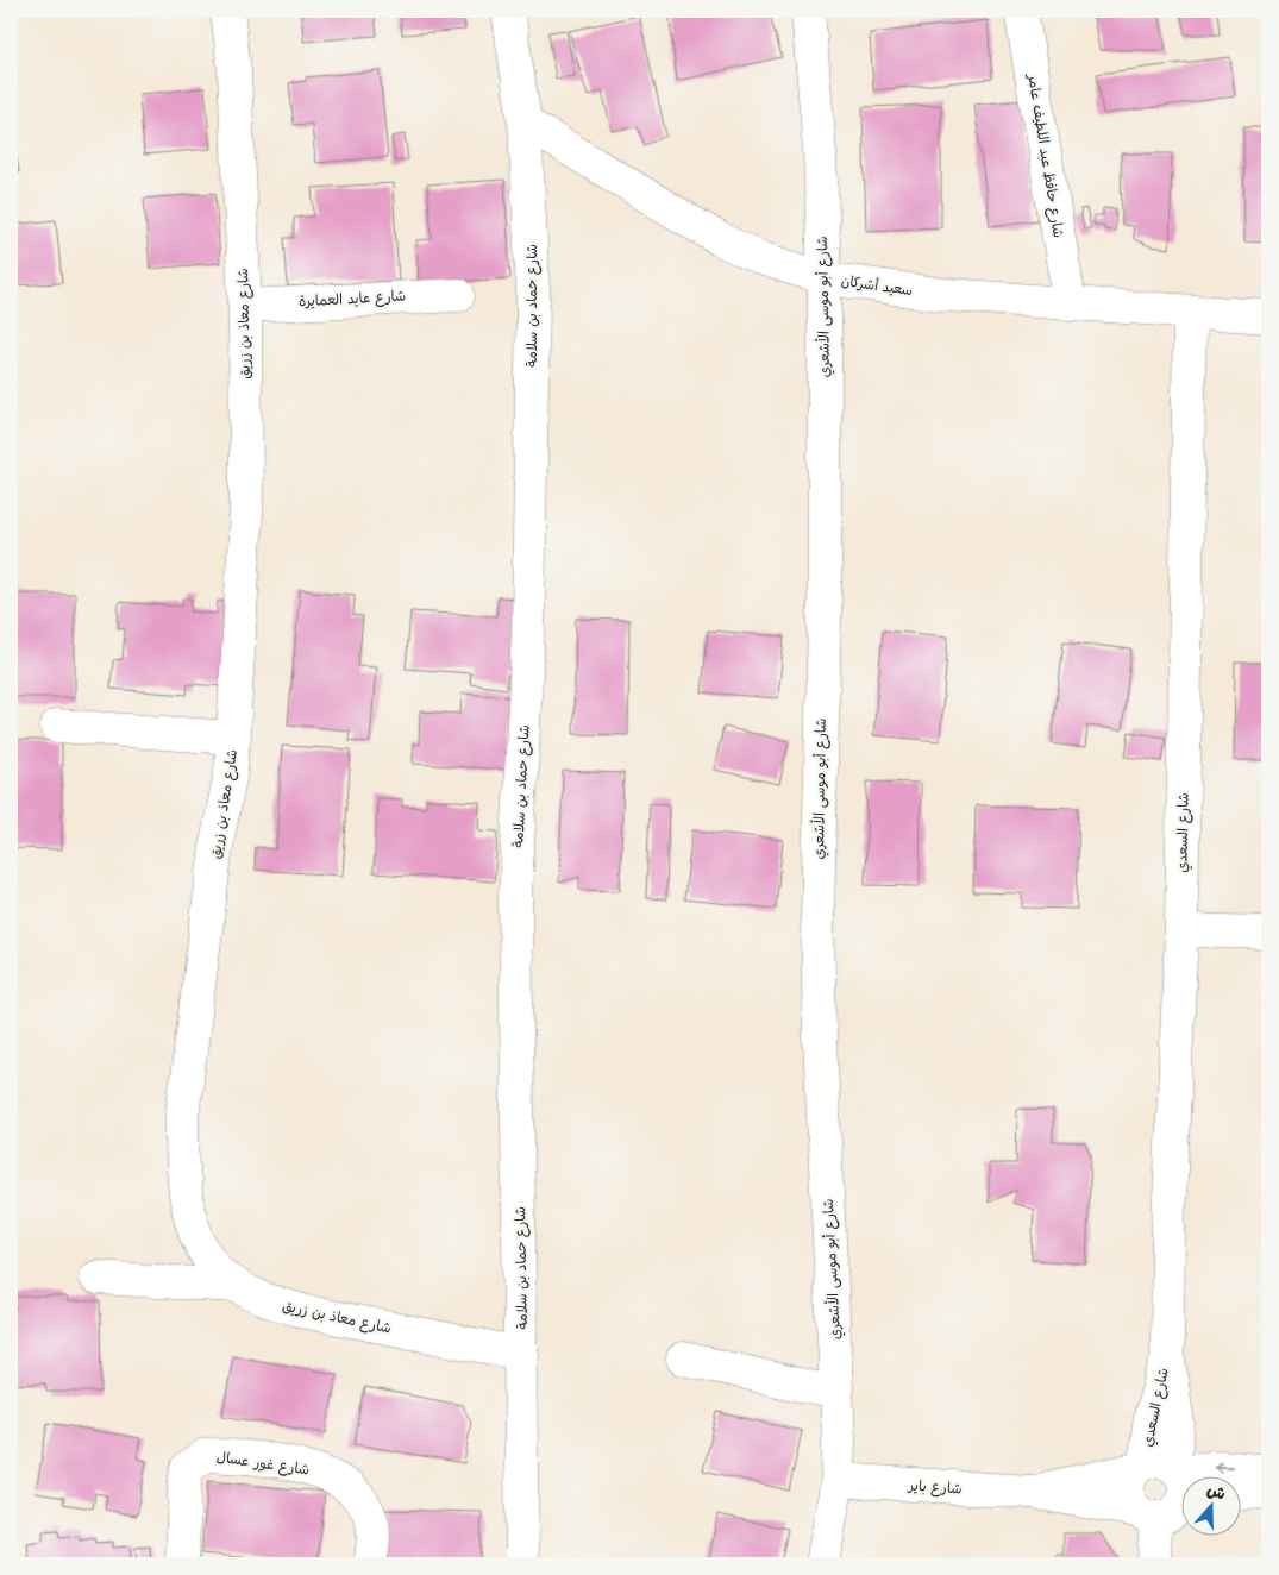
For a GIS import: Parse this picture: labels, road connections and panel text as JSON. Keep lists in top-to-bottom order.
{
  "streets": {
    "street": [
      "شارع حافظ عبد اللطيف عامر",
      "سعيد أشركان",
      "شارع عايد العمايرة",
      "شارع حماد بن سلامة",
      "شارع أبو موسى الأشعري",
      "شارع معاذ بن زريق",
      "شارع السعدي",
      "شارع غور عسال",
      "شارع باير"
    ]
  },
  "crossings": [
    ["شارع حافظ عبد اللطيف عامر", "سعيد أشركان"],
    ["سعيد أشركان", "شارع حماد بن سلامة"],
    ["سعيد أشركان", "شارع أبو موسى الأشعري"],
    ["سعيد أشركان", "شارع السعدي"],
    ["شارع عايد العمايرة", "شارع معاذ بن زريق"],
    ["شارع حماد بن سلامة", "شارع معاذ بن زريق"],
    ["شارع أبو موسى الأشعري", "شارع باير"],
    ["شارع السعدي", "شارع باير"]
  ],
  "north": "top"
}
